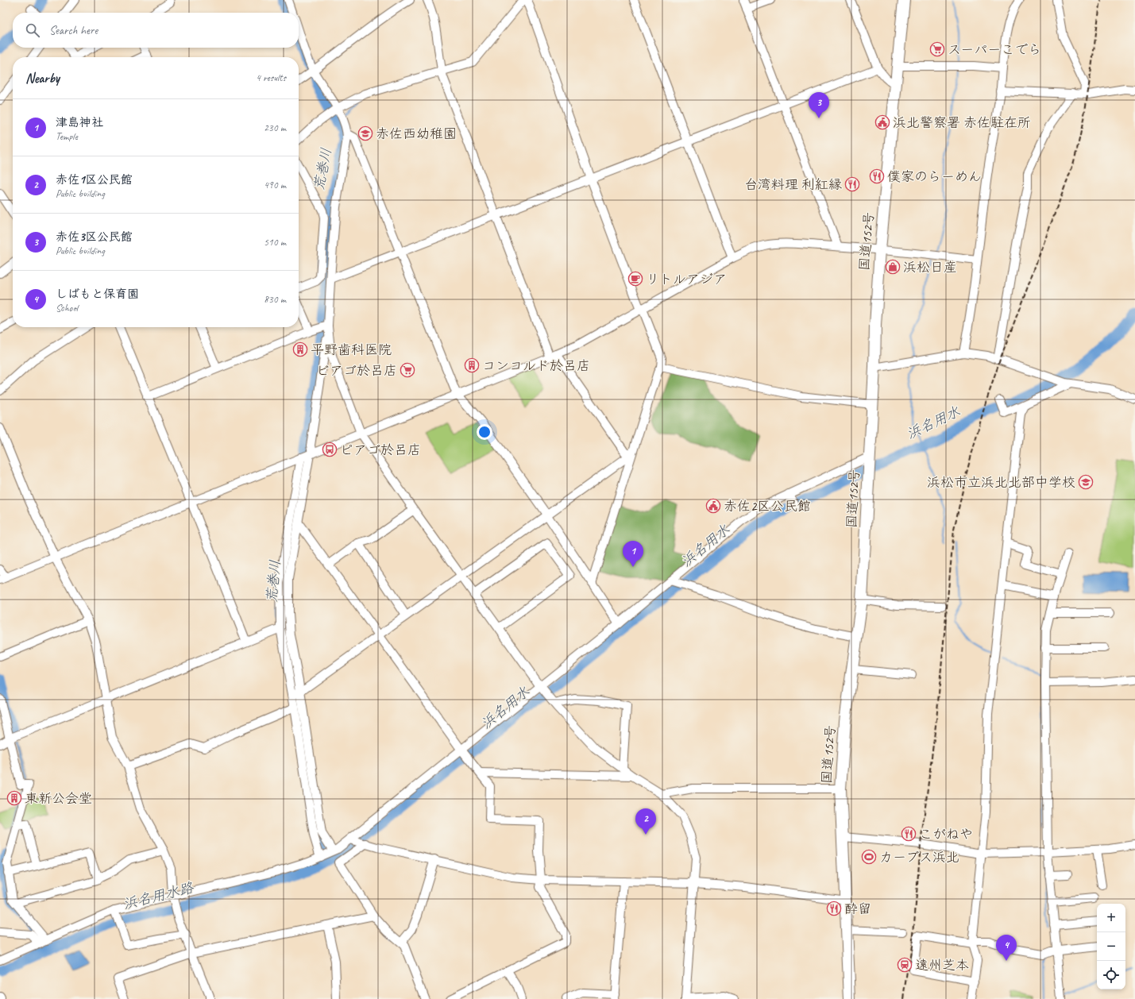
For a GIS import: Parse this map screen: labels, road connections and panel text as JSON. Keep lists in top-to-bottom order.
{
  "streets": {
    "highway": ["国道152号"]
  },
  "water": ["荒巻川", "浜名用水", "浜名用水路"],
  "places": {
    "supermarket": ["スーパーこでら", "ビアゴ於呂店"],
    "public building": ["浜北警察署 赤佐駐在所", "赤佐2区公民館"],
    "school or university": ["赤佐西幼稚園", "浜松市立浜北北部中学校"],
    "restaurant": [
      "僕家のらーめん",
      "台湾料理 利紅縁",
      "こがねや",
      "酔留"
    ],
    "shop": ["浜松日産"],
    "cafe": ["リトルアジア"],
    "building": ["平野歯科医院", "コンコルド於呂店", "東新公会堂"],
    "bus stop": ["ピアゴ於呂店"],
    "sports": ["カーブス浜北"],
    "station": ["遠州芝本"]
  },
  "page": {
    "search": "Search here",
    "heading": ["Nearby", "4 results"],
    "pins": [
      "3",
      "1",
      "2",
      "4"
    ],
    "list": [
      {
        "mark": "1",
        "name": "津島神社",
        "note": "Temple",
        "value": "230 m"
      },
      {
        "mark": "2",
        "name": "赤佐1区公民館",
        "note": "Public building",
        "value": "490 m"
      },
      {
        "mark": "3",
        "name": "赤佐3区公民館",
        "note": "Public building",
        "value": "510 m"
      },
      {
        "mark": "4",
        "name": "しばもと保育園",
        "note": "School",
        "value": "830 m"
      }
    ],
    "map_buttons": ["+", "−"]
  }
}
